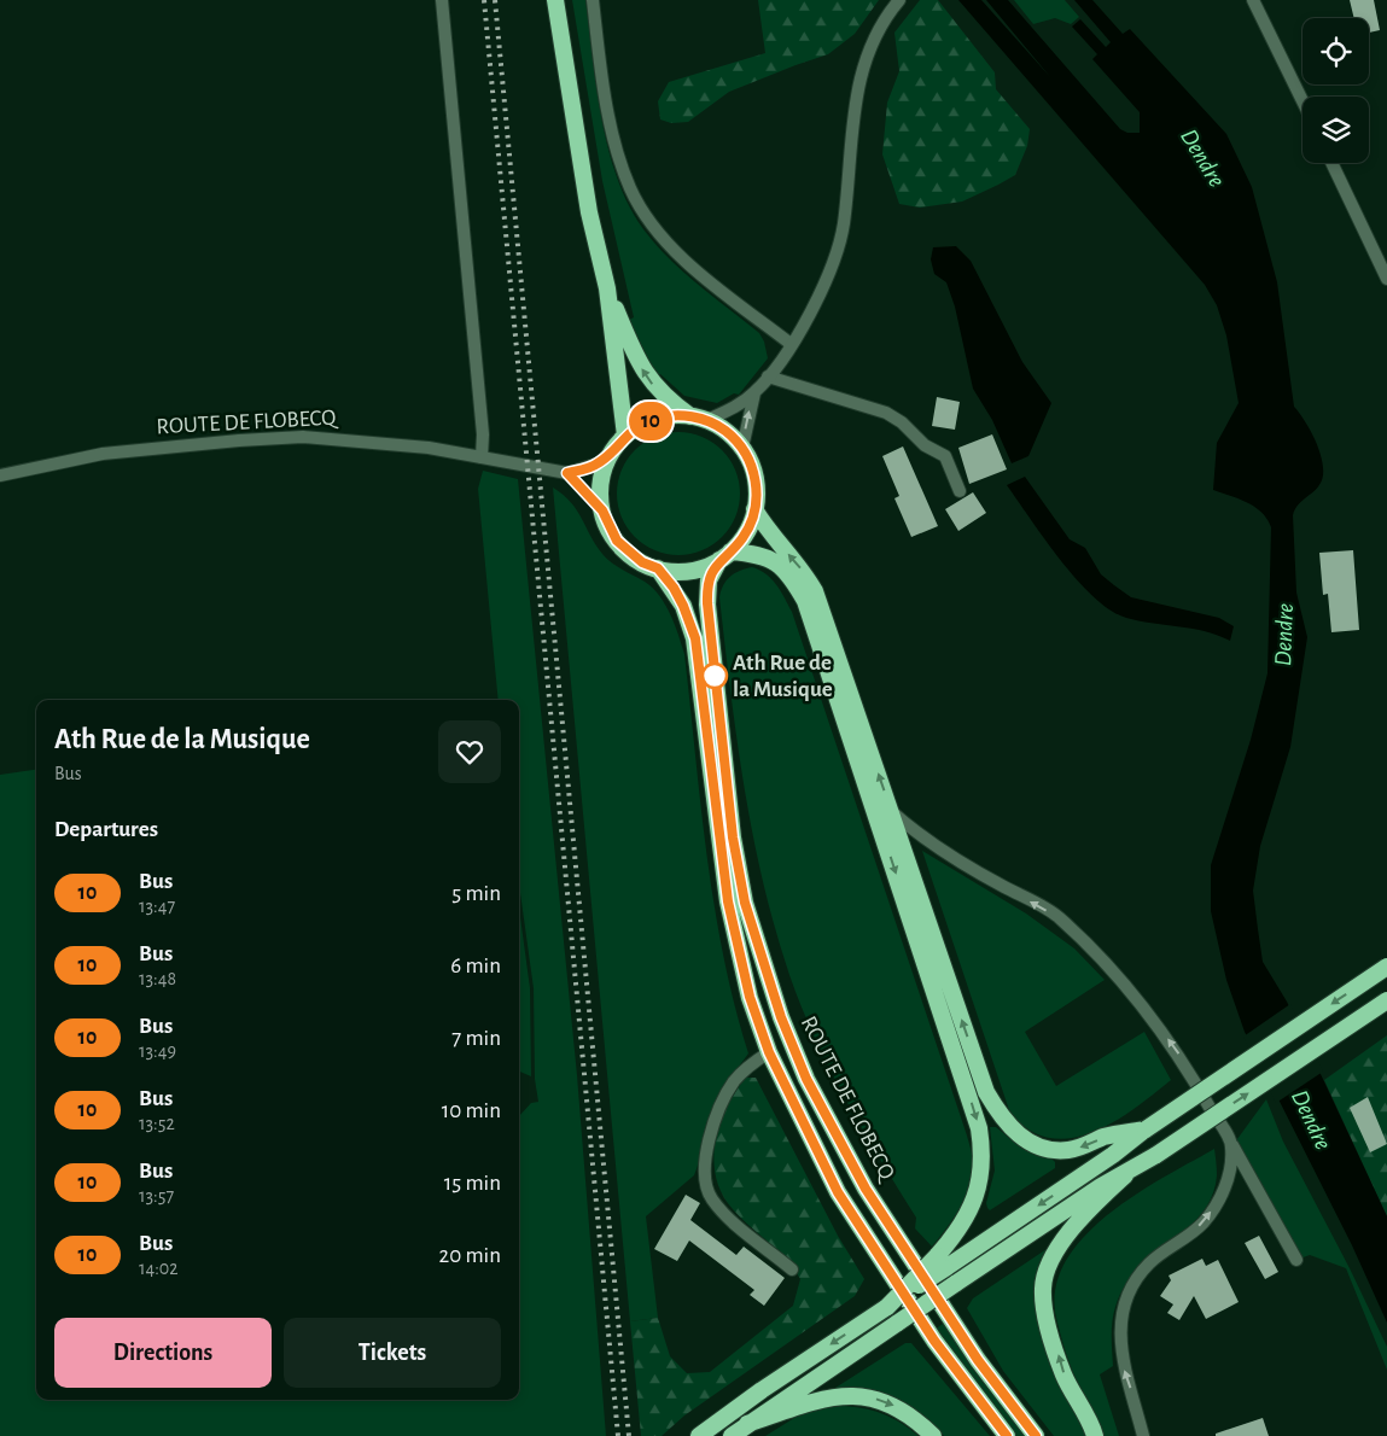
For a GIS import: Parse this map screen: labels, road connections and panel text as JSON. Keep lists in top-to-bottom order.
{
  "streets": {
    "highway": ["ROUTE DE FLOBECQ"]
  },
  "water": ["Dendre"],
  "places": ["Ath Rue de la Musique"],
  "lines": ["bus line 10"],
  "page": {
    "on_map": "10",
    "heading": [
      ["Ath Rue de la Musique", "Bus"],
      "Departures"
    ],
    "list": [
      {
        "mark": "10",
        "name": "Bus",
        "note": "13:47",
        "value": "5 min"
      },
      {
        "mark": "10",
        "name": "Bus",
        "note": "13:48",
        "value": "6 min"
      },
      {
        "mark": "10",
        "name": "Bus",
        "note": "13:49",
        "value": "7 min"
      },
      {
        "mark": "10",
        "name": "Bus",
        "note": "13:52",
        "value": "10 min"
      },
      {
        "mark": "10",
        "name": "Bus",
        "note": "13:57",
        "value": "15 min"
      },
      {
        "mark": "10",
        "name": "Bus",
        "note": "14:02",
        "value": "20 min"
      }
    ],
    "buttons": ["Directions", "Tickets"]
  }
}
